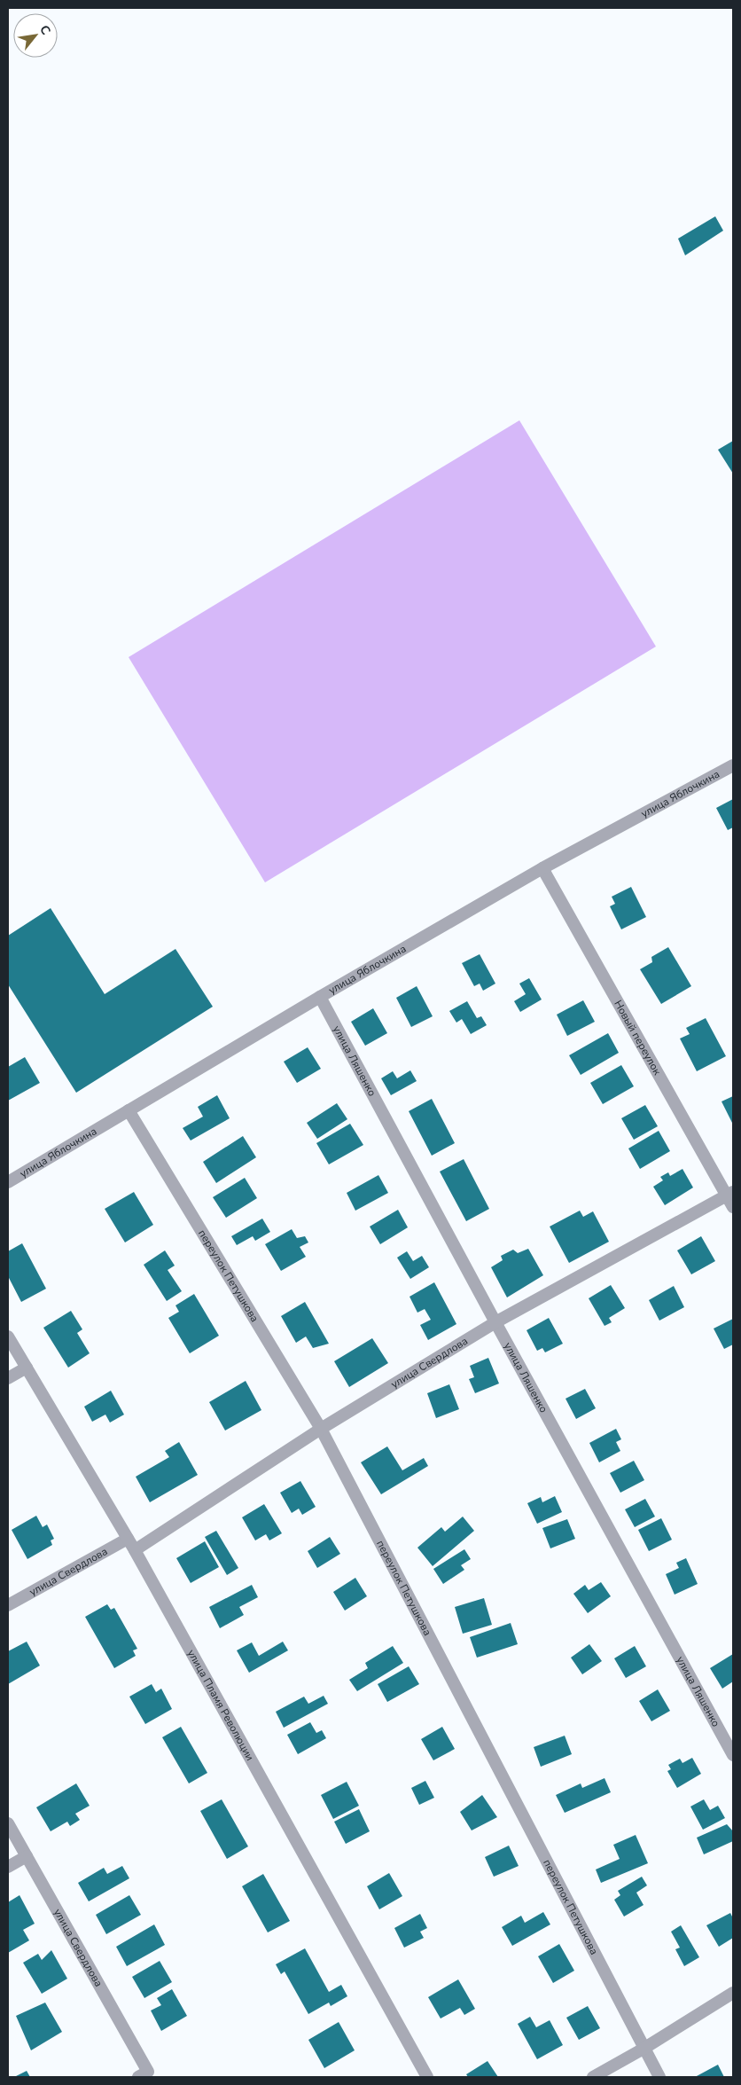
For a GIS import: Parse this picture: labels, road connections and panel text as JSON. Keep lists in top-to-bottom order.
{
  "streets": {
    "street": [
      "улица Яблочкина",
      "Новый переулок",
      "улица Ляшенко",
      "переулок Петушкова",
      "улица Свердлова",
      "улица Пламя Революции"
    ]
  },
  "crossings": [
    ["улица Яблочкина", "Новый переулок"],
    ["улица Яблочкина", "улица Ляшенко"],
    ["улица Яблочкина", "переулок Петушкова"],
    ["Новый переулок", "улица Свердлова"],
    ["улица Ляшенко", "улица Свердлова"],
    ["переулок Петушкова", "улица Свердлова"],
    ["улица Свердлова", "улица Пламя Революции"]
  ],
  "north": "top right"
}
